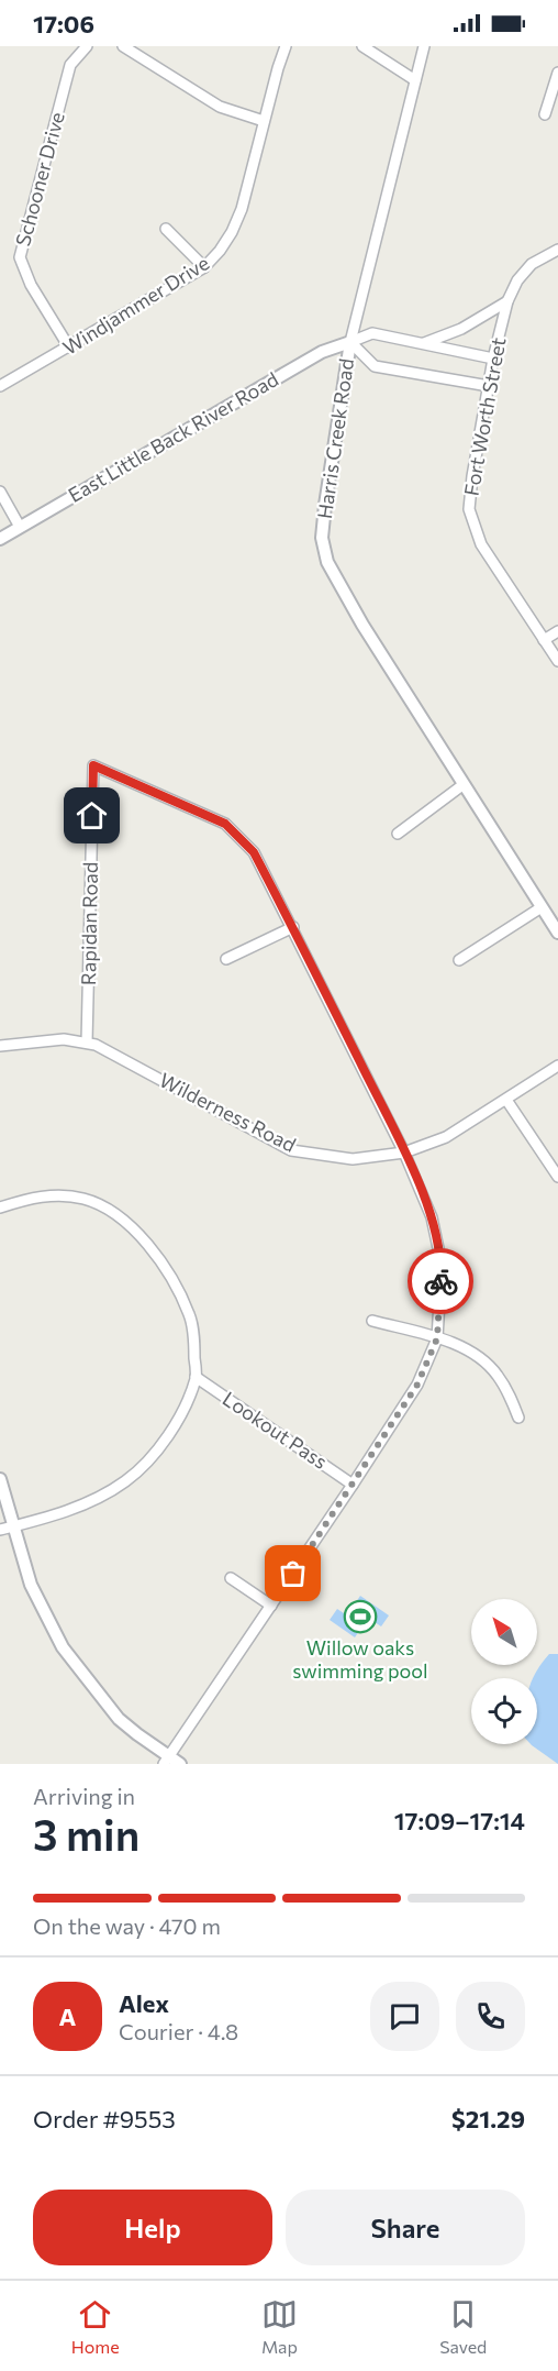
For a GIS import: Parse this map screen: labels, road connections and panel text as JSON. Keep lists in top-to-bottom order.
{
  "streets": {
    "street": [
      "Schooner Drive",
      "Windjammer Drive",
      "Fort Worth Street",
      "East Little Back River Road",
      "Harris Creek Road",
      "Rapidan Road",
      "Wilderness Road",
      "Lookout Pass"
    ]
  },
  "crossings": [
    ["Schooner Drive", "Windjammer Drive"],
    ["Fort Worth Street", "East Little Back River Road"],
    ["East Little Back River Road", "Harris Creek Road"],
    ["Rapidan Road", "Wilderness Road"]
  ],
  "places": {
    "sports": ["Willow oaks swimming pool"]
  },
  "north": "top left",
  "page": {
    "status": "17:06",
    "heading": ["3 min", "Arriving in", "17:09–17:14"],
    "panel": [
      "Alex",
      "Courier · 4.8",
      "Order #9553",
      "$21.29"
    ],
    "bar": "On the way · 470 m",
    "round": "A",
    "buttons": ["Help", "Share"],
    "tabs": ["Home", "Map", "Saved"]
  }
}
